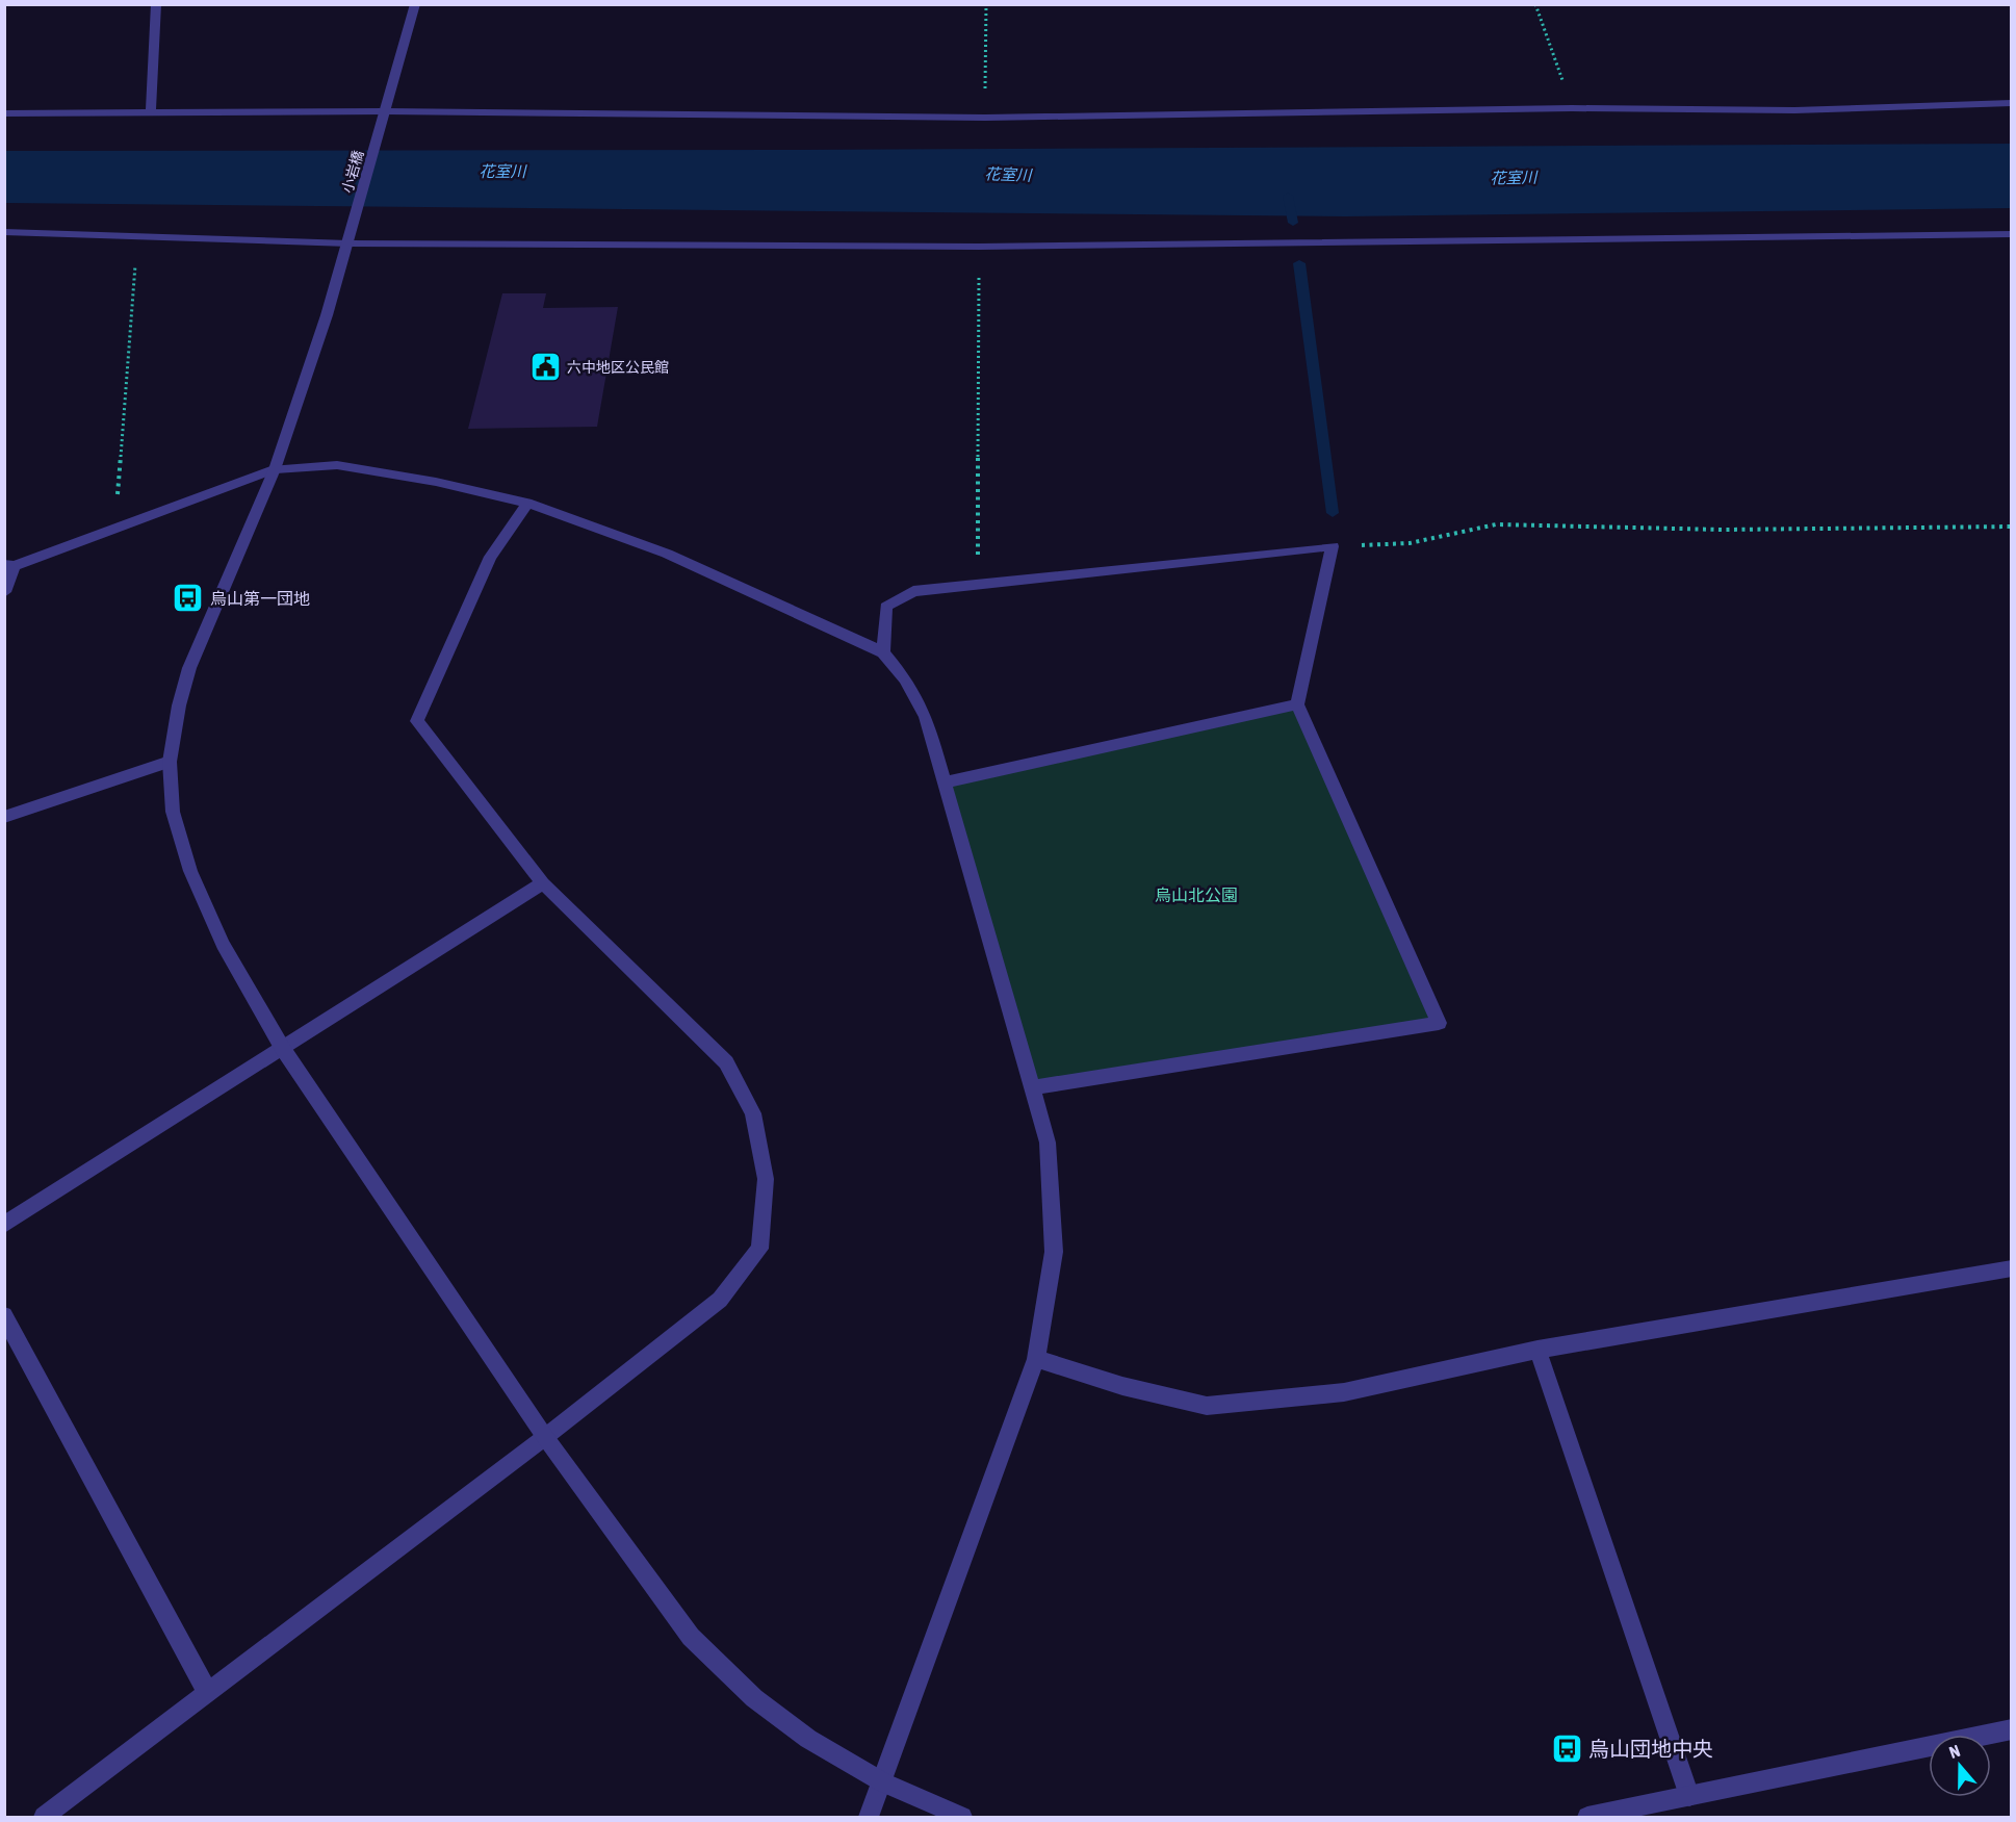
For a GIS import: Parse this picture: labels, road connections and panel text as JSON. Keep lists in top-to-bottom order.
{
  "streets": {
    "street": ["小岩橋"]
  },
  "water": ["花室川"],
  "parks": ["烏山北公園"],
  "places": {
    "public building": ["六中地区公民館"],
    "bus stop": ["烏山第一団地", "烏山団地中央"]
  },
  "north": "top"
}
